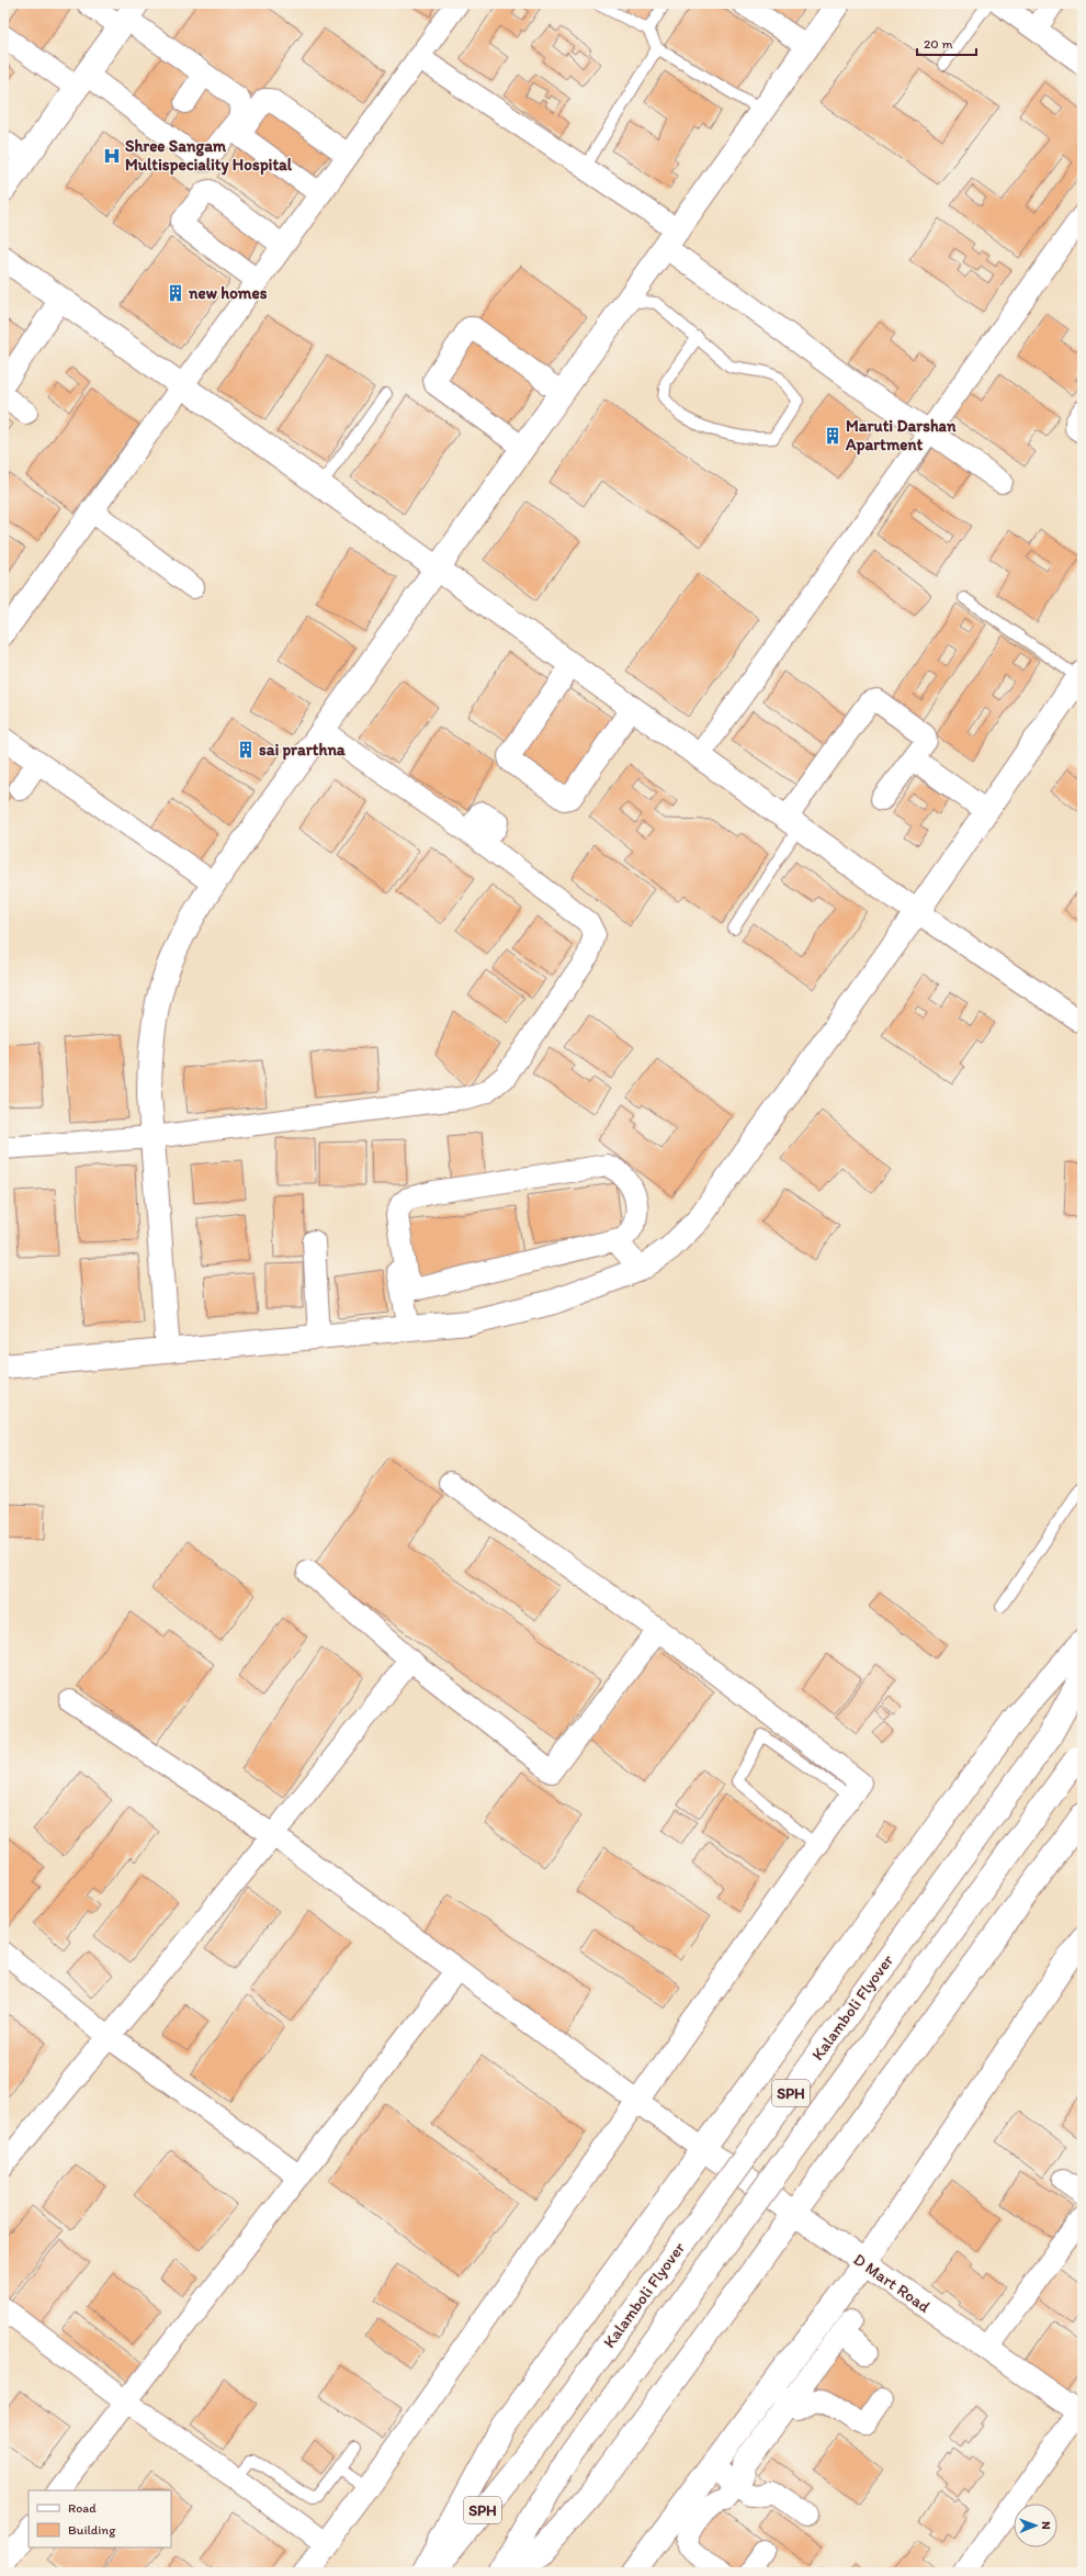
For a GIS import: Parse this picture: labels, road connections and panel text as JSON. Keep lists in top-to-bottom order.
{
  "streets": {
    "main road": ["Kalamboli Flyover", "SPH", "D Mart Road"]
  },
  "places": {
    "hospital": ["Shree Sangam Multispeciality Hospital"],
    "building": ["new homes", "Maruti Darshan Apartment", "sai prarthna"]
  },
  "legend": ["Road", "Building"],
  "scale_bar": "20 m",
  "north": "right"
}
